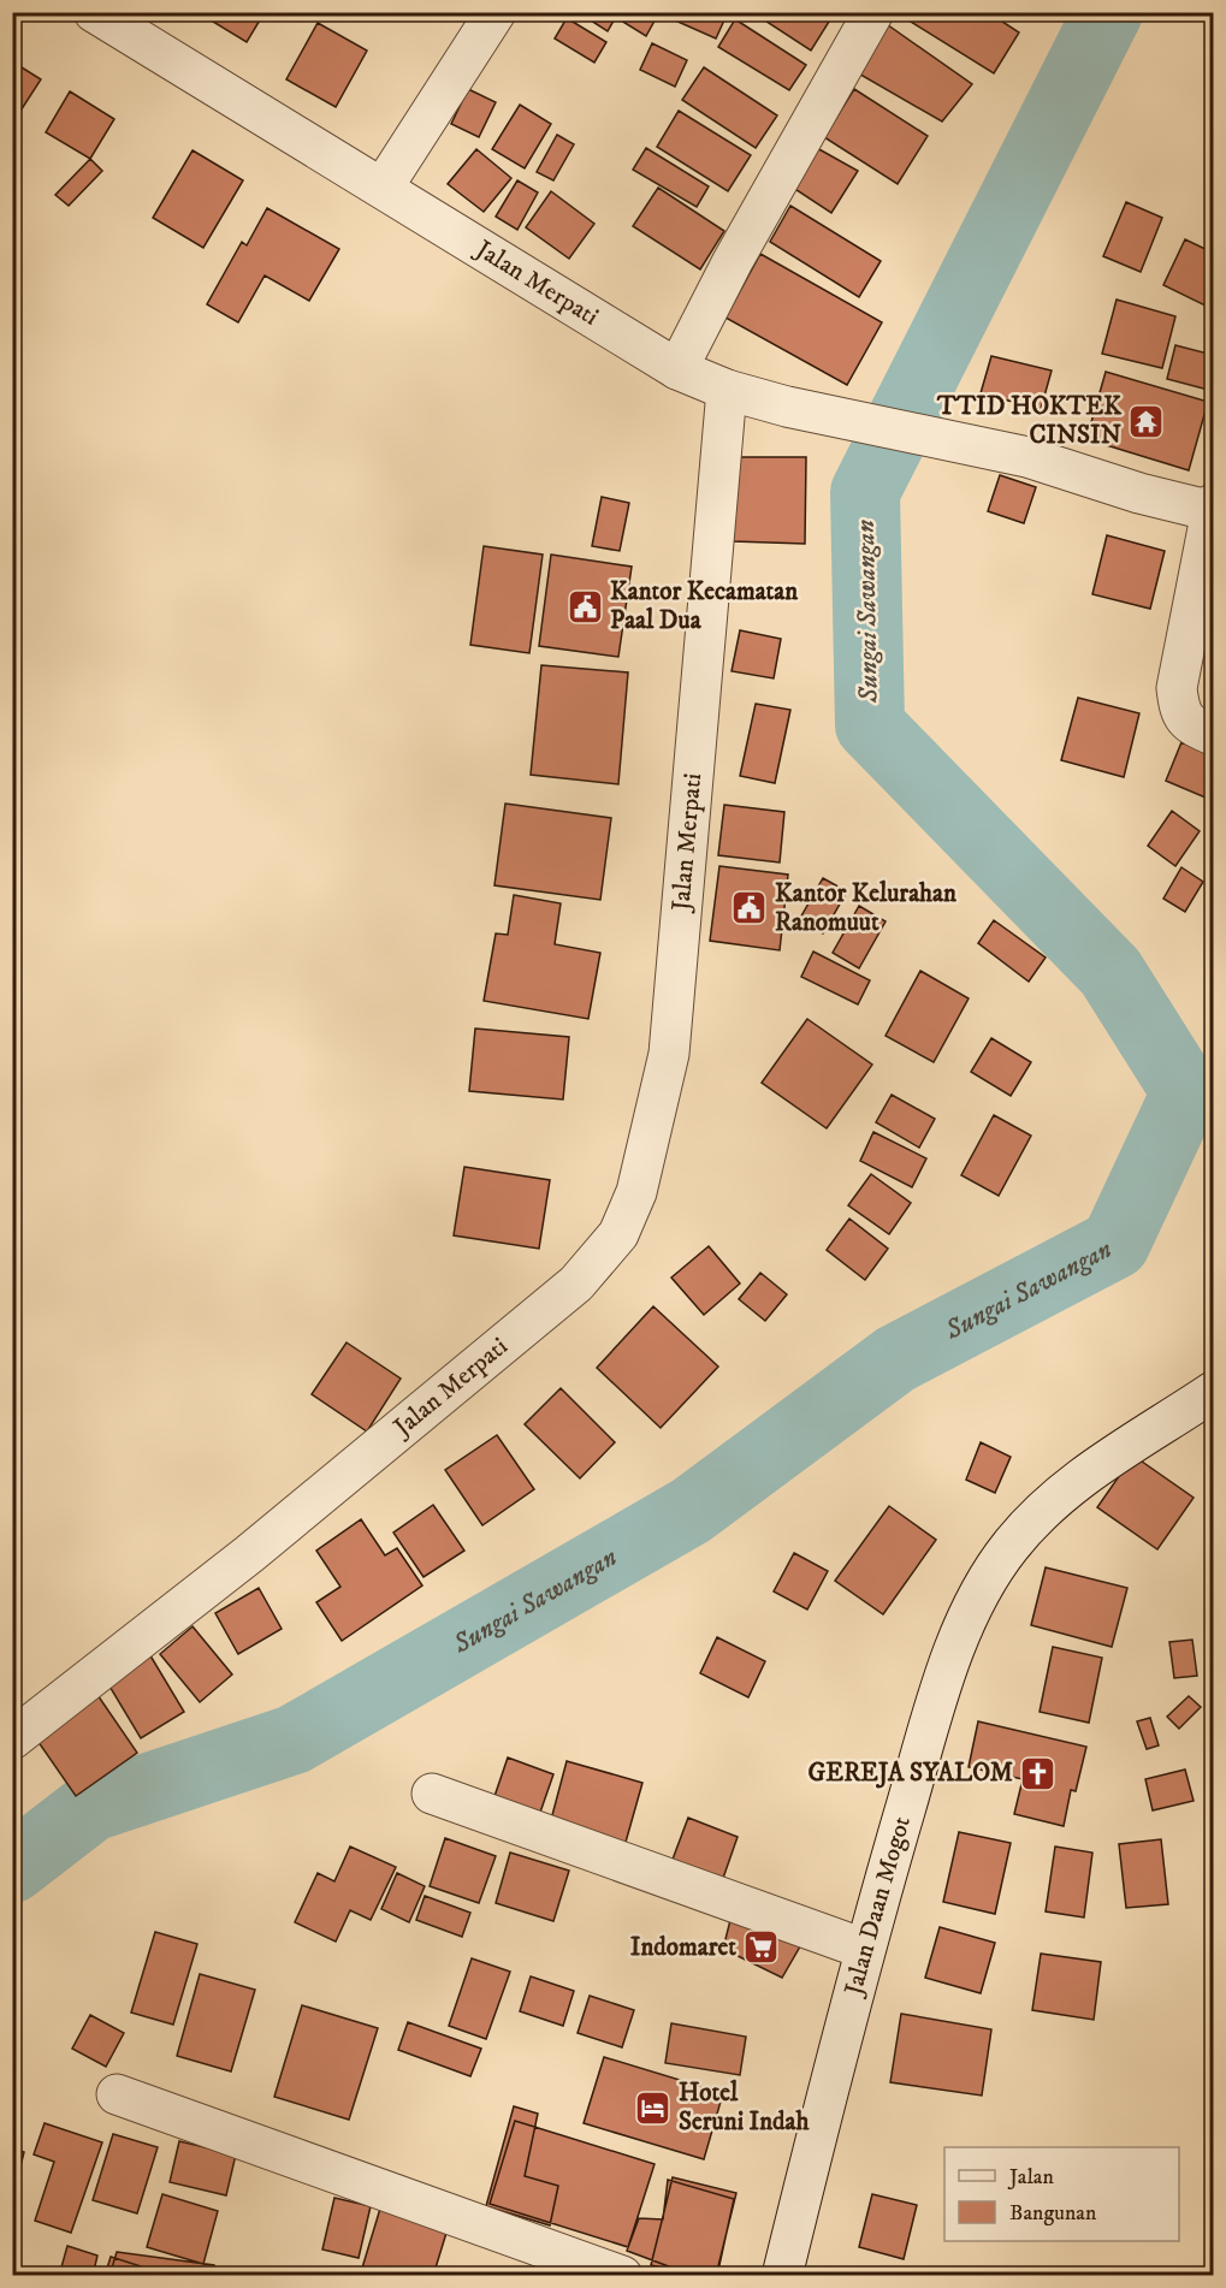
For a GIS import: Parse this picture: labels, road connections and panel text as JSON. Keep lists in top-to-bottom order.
{
  "streets": {
    "street": ["Jalan Merpati", "Jalan Daan Mogot"]
  },
  "water": ["Sungai Sawangan"],
  "places": {
    "temple": ["TTID HOKTEK CINSIN"],
    "public building": ["Kantor Kecamatan Paal Dua", "Kantor Kelurahan Ranomuut"],
    "church": ["GEREJA SYALOM"],
    "supermarket": ["Indomaret"],
    "hotel": ["Hotel Seruni Indah"]
  },
  "legend": ["Jalan", "Bangunan"]
}
